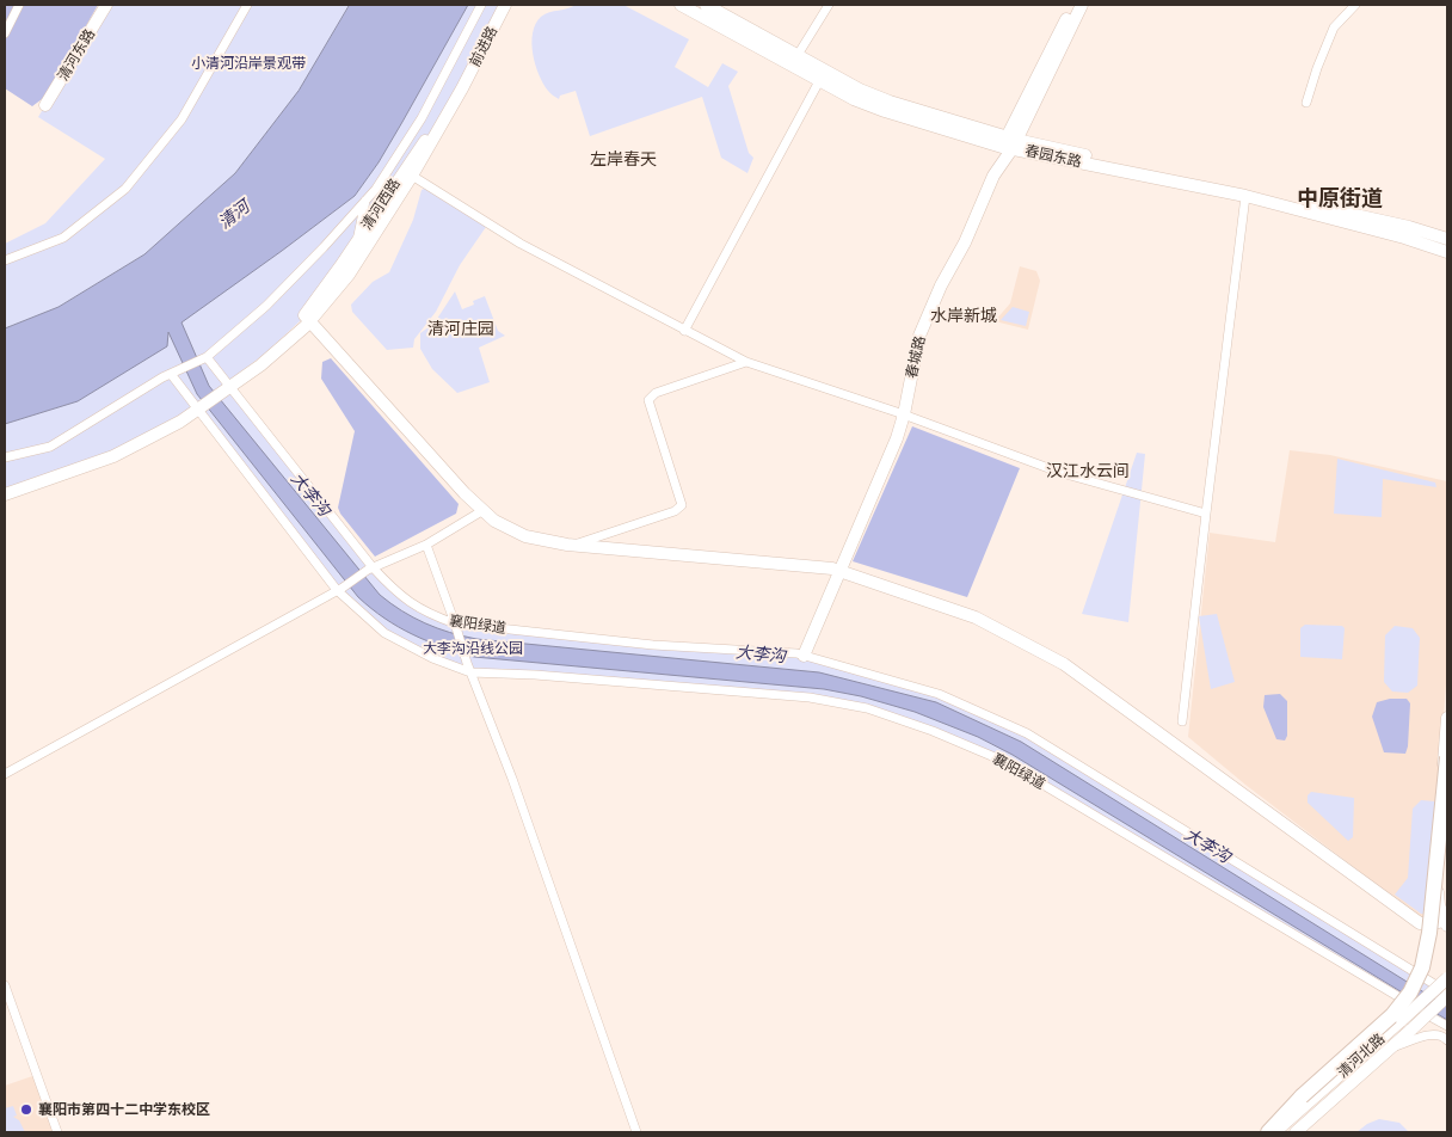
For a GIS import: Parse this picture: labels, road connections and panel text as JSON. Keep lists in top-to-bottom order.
{
  "streets": {
    "main road": [
      "前进路",
      "清河东路",
      "春园东路",
      "清河西路",
      "春城路",
      "清河北路"
    ],
    "street": ["襄阳绿道"]
  },
  "crossings": [
    ["前进路", "清河西路"],
    ["春园东路", "春城路"],
    ["春城路", "襄阳绿道"],
    ["襄阳绿道", "清河北路"]
  ],
  "districts": [
    "左岸春天",
    "中原街道",
    "水岸新城",
    "清河庄园",
    "汉江水云间"
  ],
  "water": ["清河", "大李沟"],
  "parks": ["小清河沿岸景观带", "大李沟沿线公园"],
  "places": ["襄阳市第四十二中学东校区"]
}
